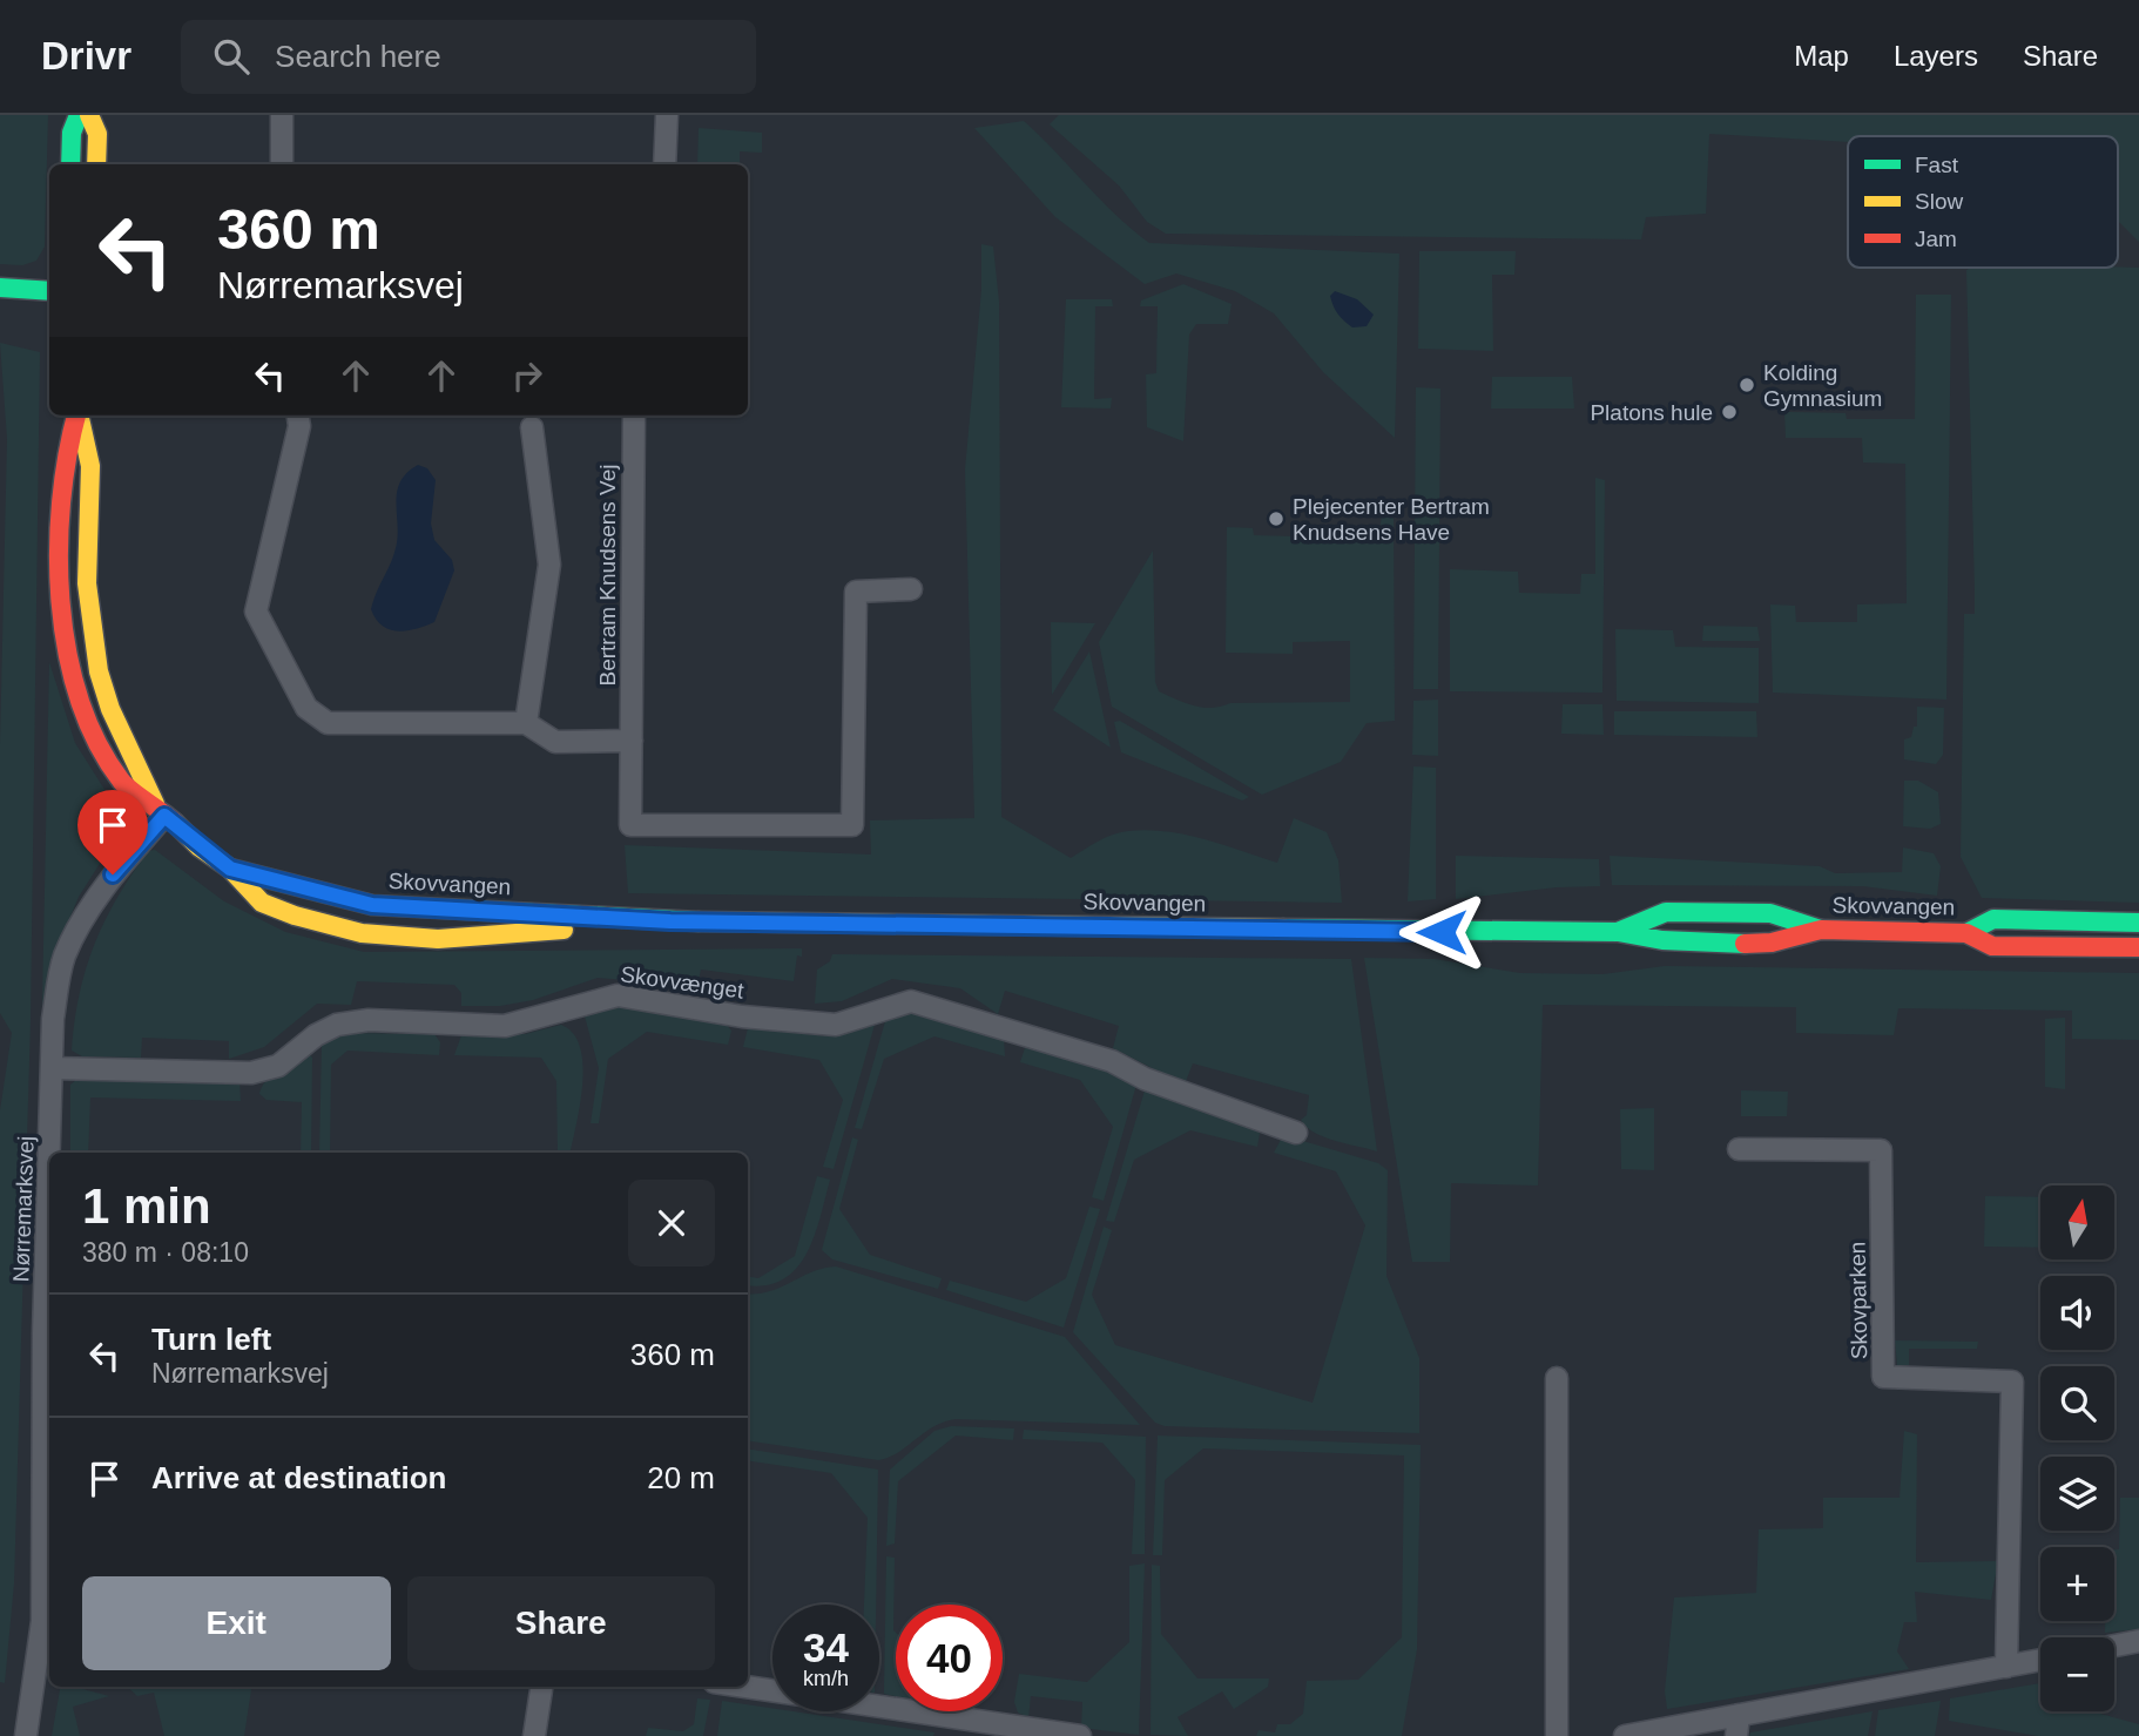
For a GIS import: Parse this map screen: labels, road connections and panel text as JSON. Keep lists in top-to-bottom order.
{
  "streets": {
    "street": [
      "Bertram Knudsens Vej",
      "Skovvangen",
      "Skovvænget",
      "Nørremarksvej",
      "Skovparken"
    ]
  },
  "crossings": [
    ["Skovvangen", "Nørremarksvej"],
    ["Skovvænget", "Nørremarksvej"]
  ],
  "places": ["Kolding Gymnasium", "Platons hule", "Plejecenter Bertram Knudsens Have"],
  "legend": ["Fast", "Slow", "Jam"],
  "north": "top",
  "page": {
    "header": "Drivr",
    "search": "Search here",
    "nav": ["Map", "Layers", "Share"],
    "turn": ["360 m", "Nørremarksvej"],
    "heading": ["1 min", "380 m · 08:10"],
    "map_buttons": ["+", "−"],
    "list": [
      {
        "name": "Turn left",
        "note": "Nørremarksvej",
        "value": "360 m"
      },
      {
        "name": "Arrive at destination",
        "value": "20 m"
      }
    ],
    "buttons": ["Exit", "Share"],
    "speed": "34 km/h",
    "limit": "40"
  }
}
